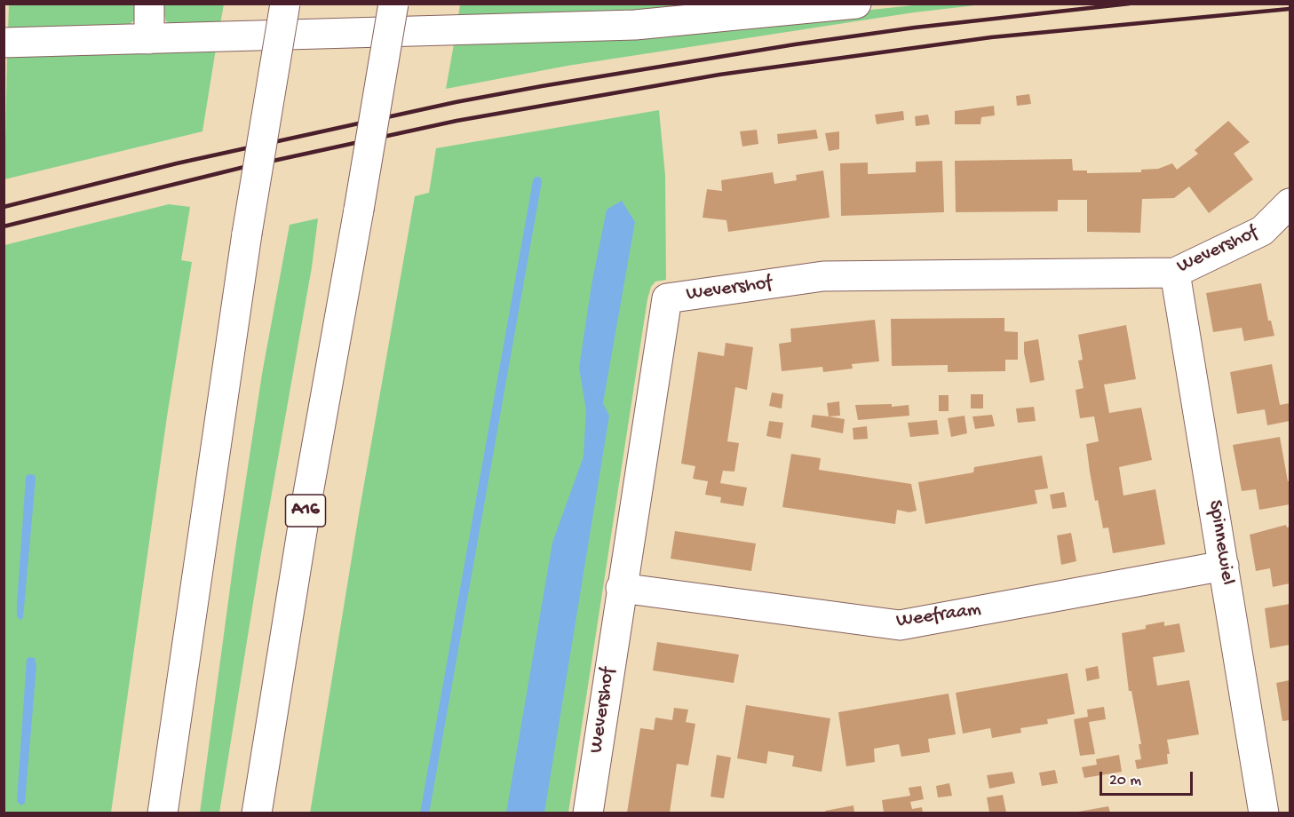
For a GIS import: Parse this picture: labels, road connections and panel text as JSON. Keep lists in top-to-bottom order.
{
  "streets": {
    "main road": [
      "Wevershof",
      "A16",
      "Spinnewiel",
      "Weefraam"
    ]
  },
  "crossings": [
    ["Wevershof", "Spinnewiel"],
    ["Wevershof", "Weefraam"],
    ["Spinnewiel", "Weefraam"]
  ],
  "scale_bar": "20 m"
}
